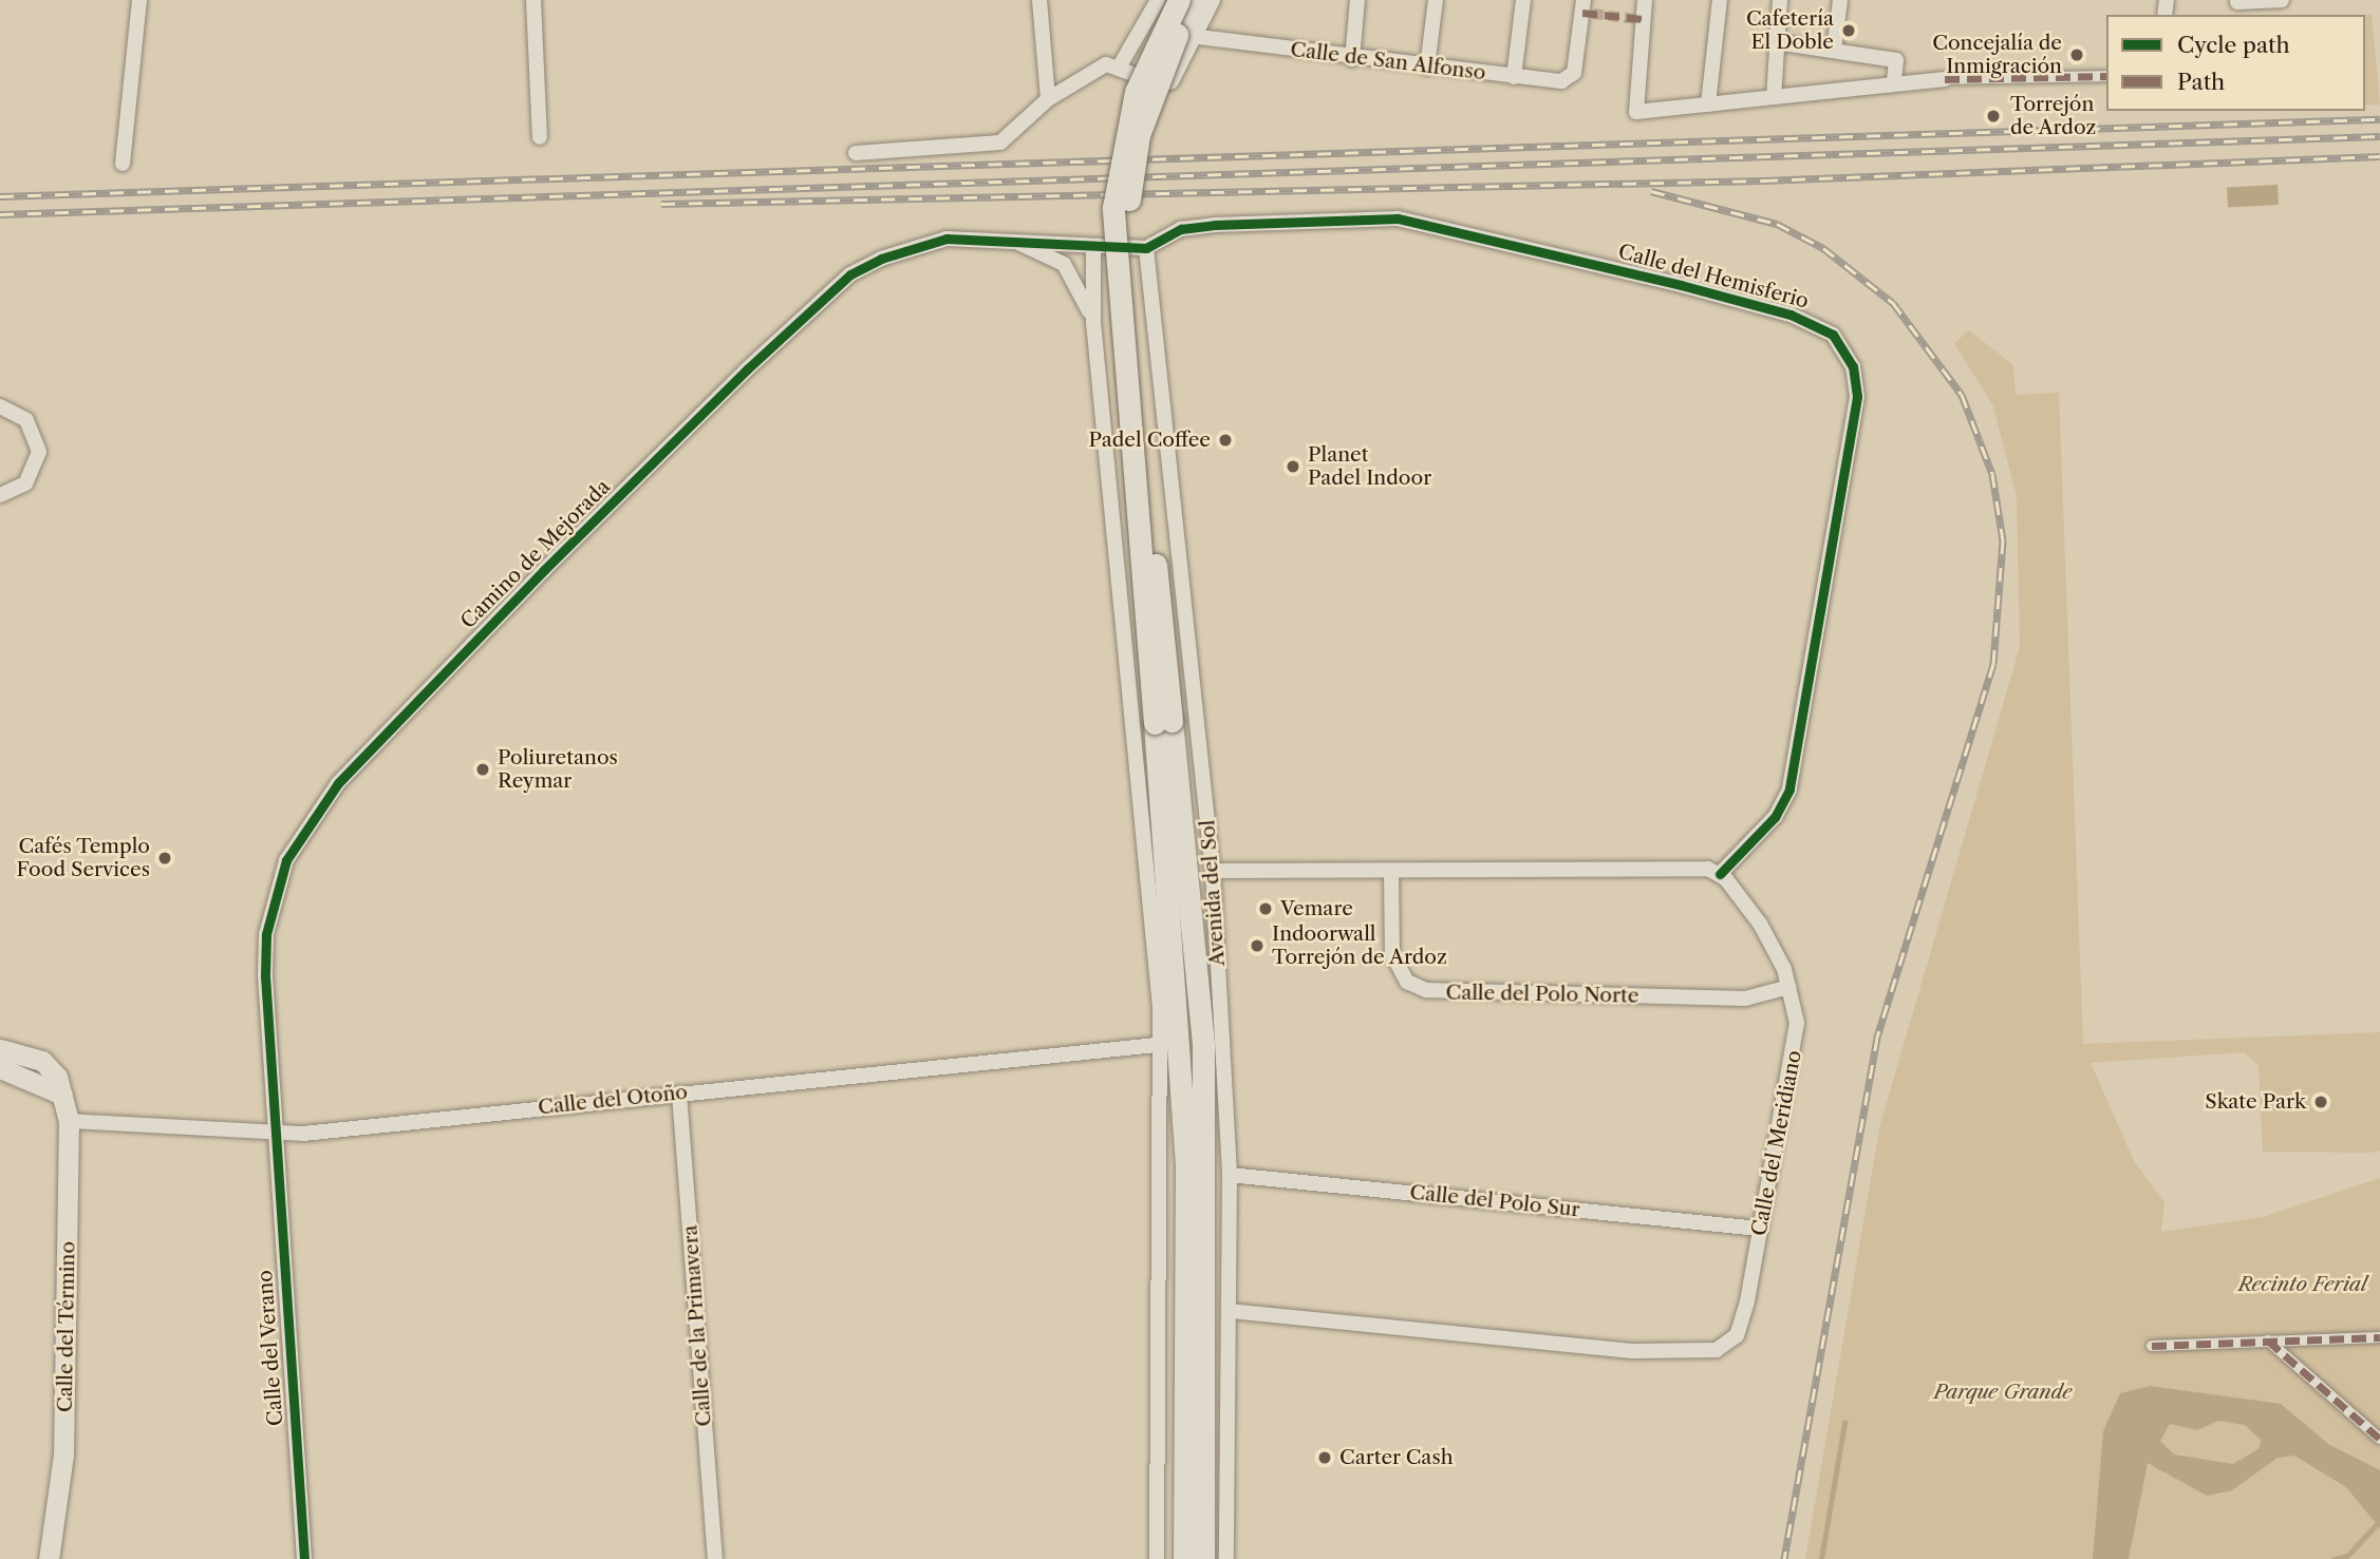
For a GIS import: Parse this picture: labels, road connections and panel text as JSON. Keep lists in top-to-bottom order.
{
  "streets": {
    "main road": ["Avenida del Sol"],
    "street": [
      "Calle de San Alfonso",
      "Calle del Hemisferio",
      "Camino de Mejorada",
      "Calle del Polo Norte",
      "Calle del Otoño",
      "Calle del Meridiano",
      "Calle del Polo Sur",
      "Calle de la Primavera",
      "Calle del Término",
      "Calle del Verano"
    ]
  },
  "crossings": [
    ["Calle del Hemisferio", "Avenida del Sol"],
    ["Calle del Hemisferio", "Calle del Meridiano"],
    ["Camino de Mejorada", "Calle del Otoño"],
    ["Camino de Mejorada", "Calle del Verano"],
    ["Avenida del Sol", "Calle del Meridiano"],
    ["Avenida del Sol", "Calle del Polo Sur"],
    ["Calle del Polo Norte", "Calle del Meridiano"],
    ["Calle del Otoño", "Calle de la Primavera"],
    ["Calle del Otoño", "Calle del Término"],
    ["Calle del Otoño", "Calle del Verano"],
    ["Calle del Meridiano", "Calle del Polo Sur"]
  ],
  "parks": ["Recinto Ferial", "Parque Grande"],
  "places": [
    "Cafetería El Doble",
    "Concejalía de Inmigración",
    "Torrejón de Ardoz",
    "Padel Coffee",
    "Planet Padel Indoor",
    "Poliuretanos Reymar",
    "Cafés Templo Food Services",
    "Vemare",
    "Indoorwall Torrejón de Ardoz",
    "Skate Park",
    "Carter Cash"
  ],
  "legend": ["Cycle path", "Path"]
}
